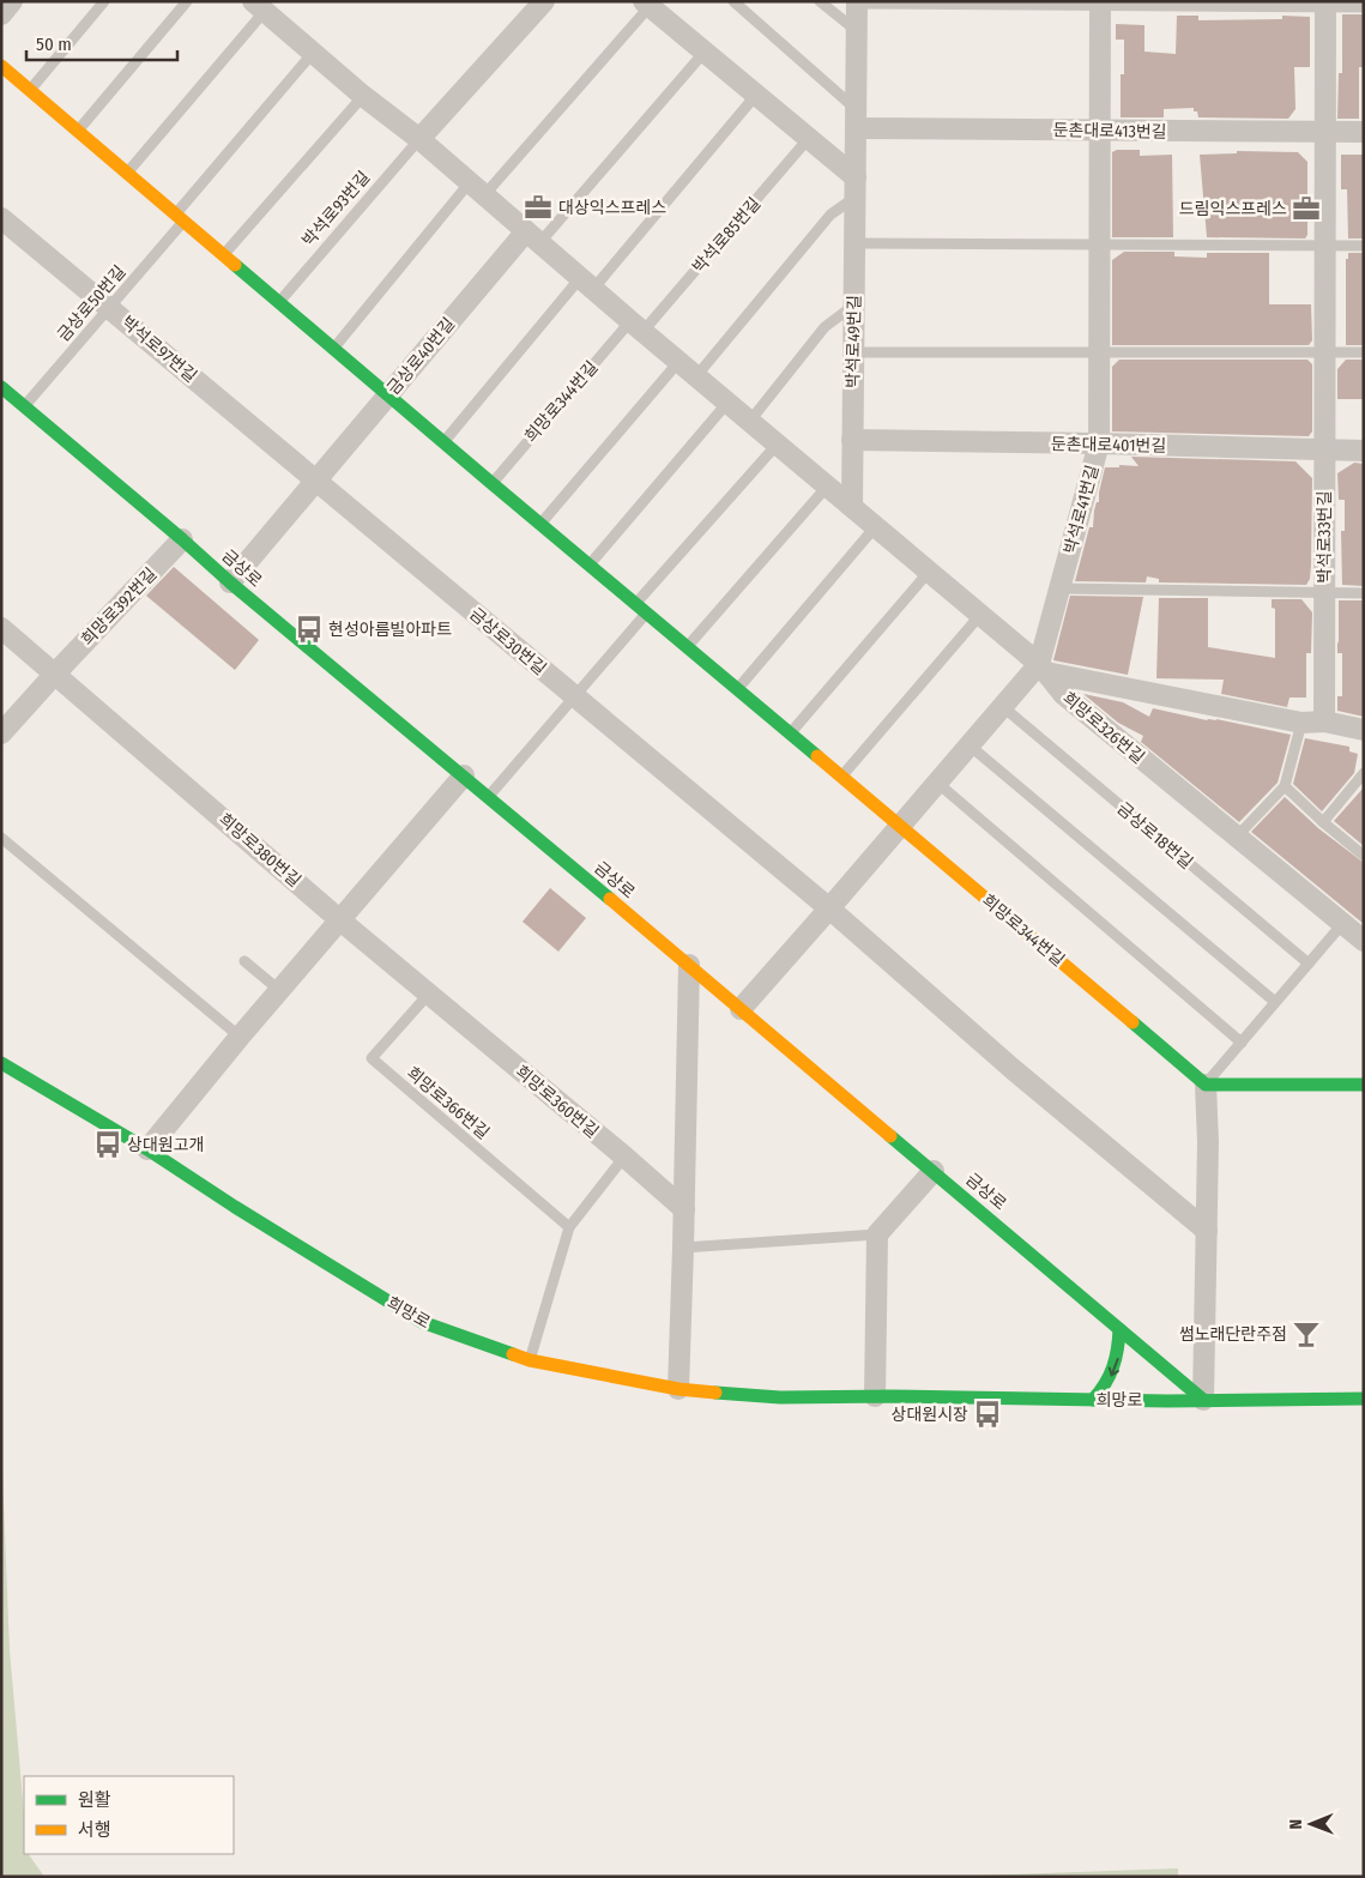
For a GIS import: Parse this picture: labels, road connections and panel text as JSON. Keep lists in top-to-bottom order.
{
  "streets": {
    "street": [
      "둔촌대로413번길",
      "박석로49번길",
      "박석로97번길",
      "금상로40번길",
      "희망로344번길",
      "둔촌대로401번길",
      "박석로41번길",
      "박석로33번길",
      "금상로",
      "희망로392번길",
      "금상로30번길",
      "희망로326번길",
      "희망로380번길",
      "희망로360번길",
      "희망로"
    ],
    "lane": [
      "박석로93번길",
      "박석로85번길",
      "금상로50번길",
      "금상로18번길",
      "희망로366번길"
    ]
  },
  "crossings": [
    ["둔촌대로413번길", "박석로49번길"],
    ["둔촌대로413번길", "박석로41번길"],
    ["둔촌대로413번길", "박석로33번길"],
    ["박석로85번길", "희망로344번길"],
    ["금상로50번길", "박석로97번길"],
    ["금상로50번길", "금상로"],
    ["박석로49번길", "둔촌대로401번길"],
    ["박석로49번길", "희망로326번길"],
    ["박석로97번길", "금상로40번길"],
    ["박석로97번길", "금상로30번길"],
    ["금상로40번길", "희망로344번길"],
    ["금상로40번길", "금상로"],
    ["금상로40번길", "금상로30번길"],
    ["둔촌대로401번길", "박석로41번길"],
    ["둔촌대로401번길", "박석로33번길"],
    ["박석로41번길", "희망로326번길"],
    ["금상로", "희망로392번길"],
    ["금상로", "희망로"],
    ["희망로392번길", "희망로380번길"],
    ["희망로380번길", "희망로360번길"],
    ["희망로380번길", "희망로366번길"],
    ["희망로360번길", "희망로366번길"]
  ],
  "places": {
    "office": ["대상익스프레스", "드림익스프레스"],
    "bus stop": ["현성아름빌아파트", "상대원고개", "상대원시장"],
    "bar": ["썸노래단란주점"]
  },
  "legend": ["원활", "서행"],
  "scale_bar": "50 m",
  "north": "left"
}
